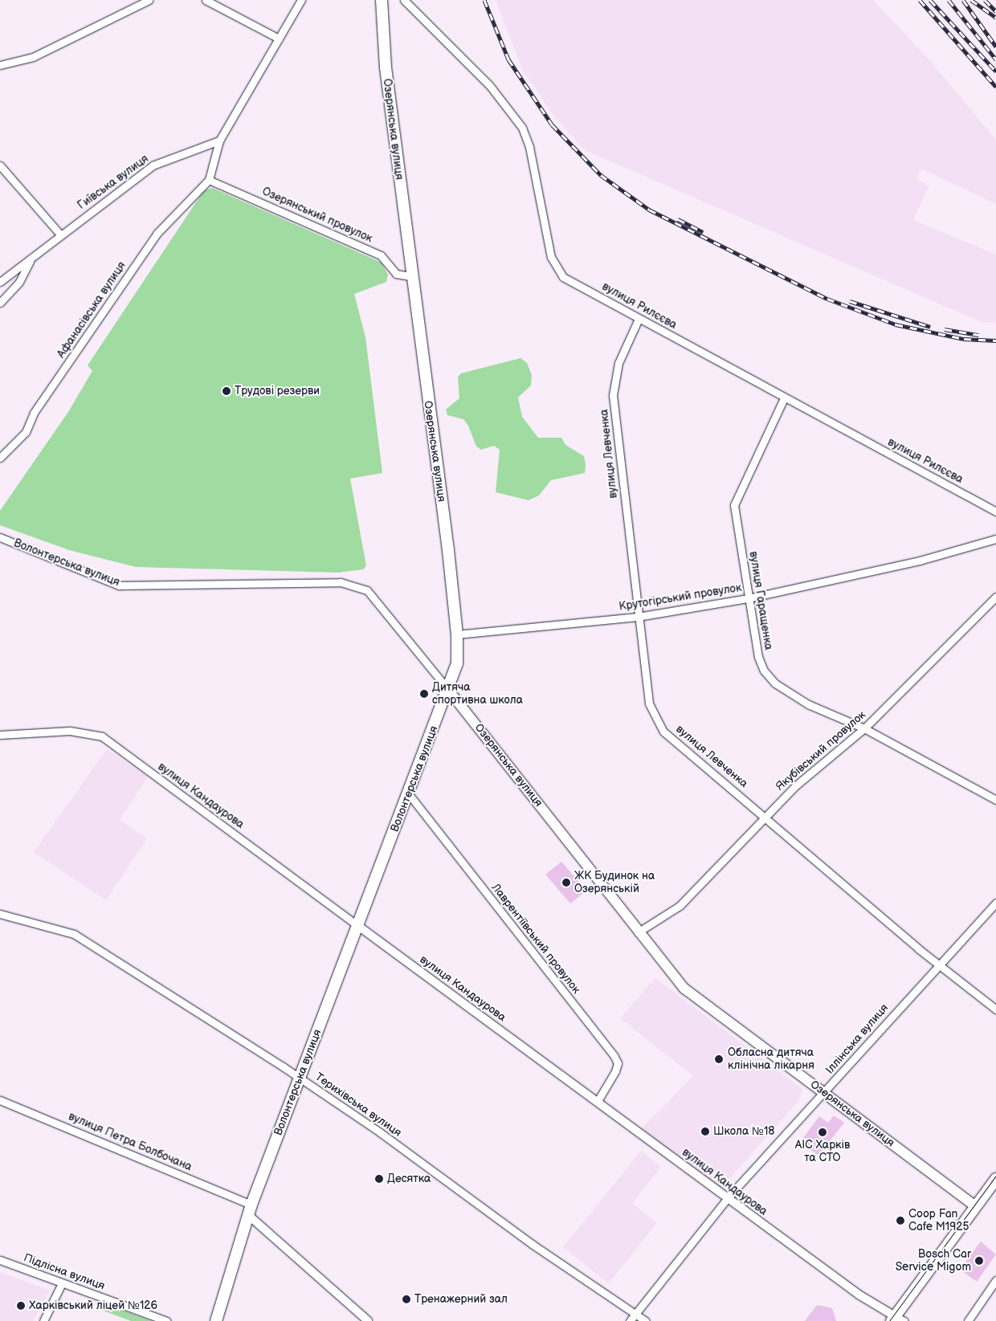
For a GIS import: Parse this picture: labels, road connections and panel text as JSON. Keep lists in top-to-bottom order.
{
  "streets": {
    "main road": ["Озерянська вулиця", "Волонтерська вулиця"],
    "street": [
      "Гиївська вулиця",
      "Озерянський провулок",
      "вулиця Рилєєва",
      "Афанасівська вулиця",
      "вулиця Левченка",
      "Крутогірський провулок",
      "вулиця Гаращенка",
      "Якубівський провулок",
      "вулиця Кандаурова",
      "Лаврентіївський провулок",
      "Іллінська вулиця",
      "Терихівська вулиця",
      "вулиця Петра Болбочана",
      "Підлісна вулиця"
    ]
  },
  "crossings": [
    ["Озерянська вулиця", "Озерянський провулок"],
    ["Озерянська вулиця", "Волонтерська вулиця"],
    ["Озерянська вулиця", "Крутогірський провулок"],
    ["Озерянська вулиця", "Якубівський провулок"],
    ["Озерянська вулиця", "Іллінська вулиця"],
    ["Озерянський провулок", "Афанасівська вулиця"],
    ["вулиця Рилєєва", "вулиця Левченка"],
    ["вулиця Рилєєва", "вулиця Гаращенка"],
    ["вулиця Левченка", "Крутогірський провулок"],
    ["вулиця Левченка", "Якубівський провулок"],
    ["вулиця Левченка", "Іллінська вулиця"],
    ["Волонтерська вулиця", "вулиця Кандаурова"],
    ["Волонтерська вулиця", "Лаврентіївський провулок"],
    ["Волонтерська вулиця", "Терихівська вулиця"],
    ["Волонтерська вулиця", "вулиця Петра Болбочана"],
    ["Крутогірський провулок", "вулиця Гаращенка"],
    ["вулиця Гаращенка", "Якубівський провулок"],
    ["вулиця Кандаурова", "Лаврентіївський провулок"],
    ["вулиця Кандаурова", "Іллінська вулиця"],
    ["Іллінська вулиця", "Терихівська вулиця"]
  ],
  "places": [
    "Трудові резерви",
    "Дитяча спортивна школа",
    "ЖК Будинок на Озерянській",
    "Обласна дитяча клінічна лікарня",
    "Школа №18",
    "АІС Харків та СТО",
    "Десятка",
    "Coop Fan Cafe M1925",
    "Bosch Car Service Migom",
    "Тренажерний зал",
    "Харківський ліцей №126"
  ]
}
